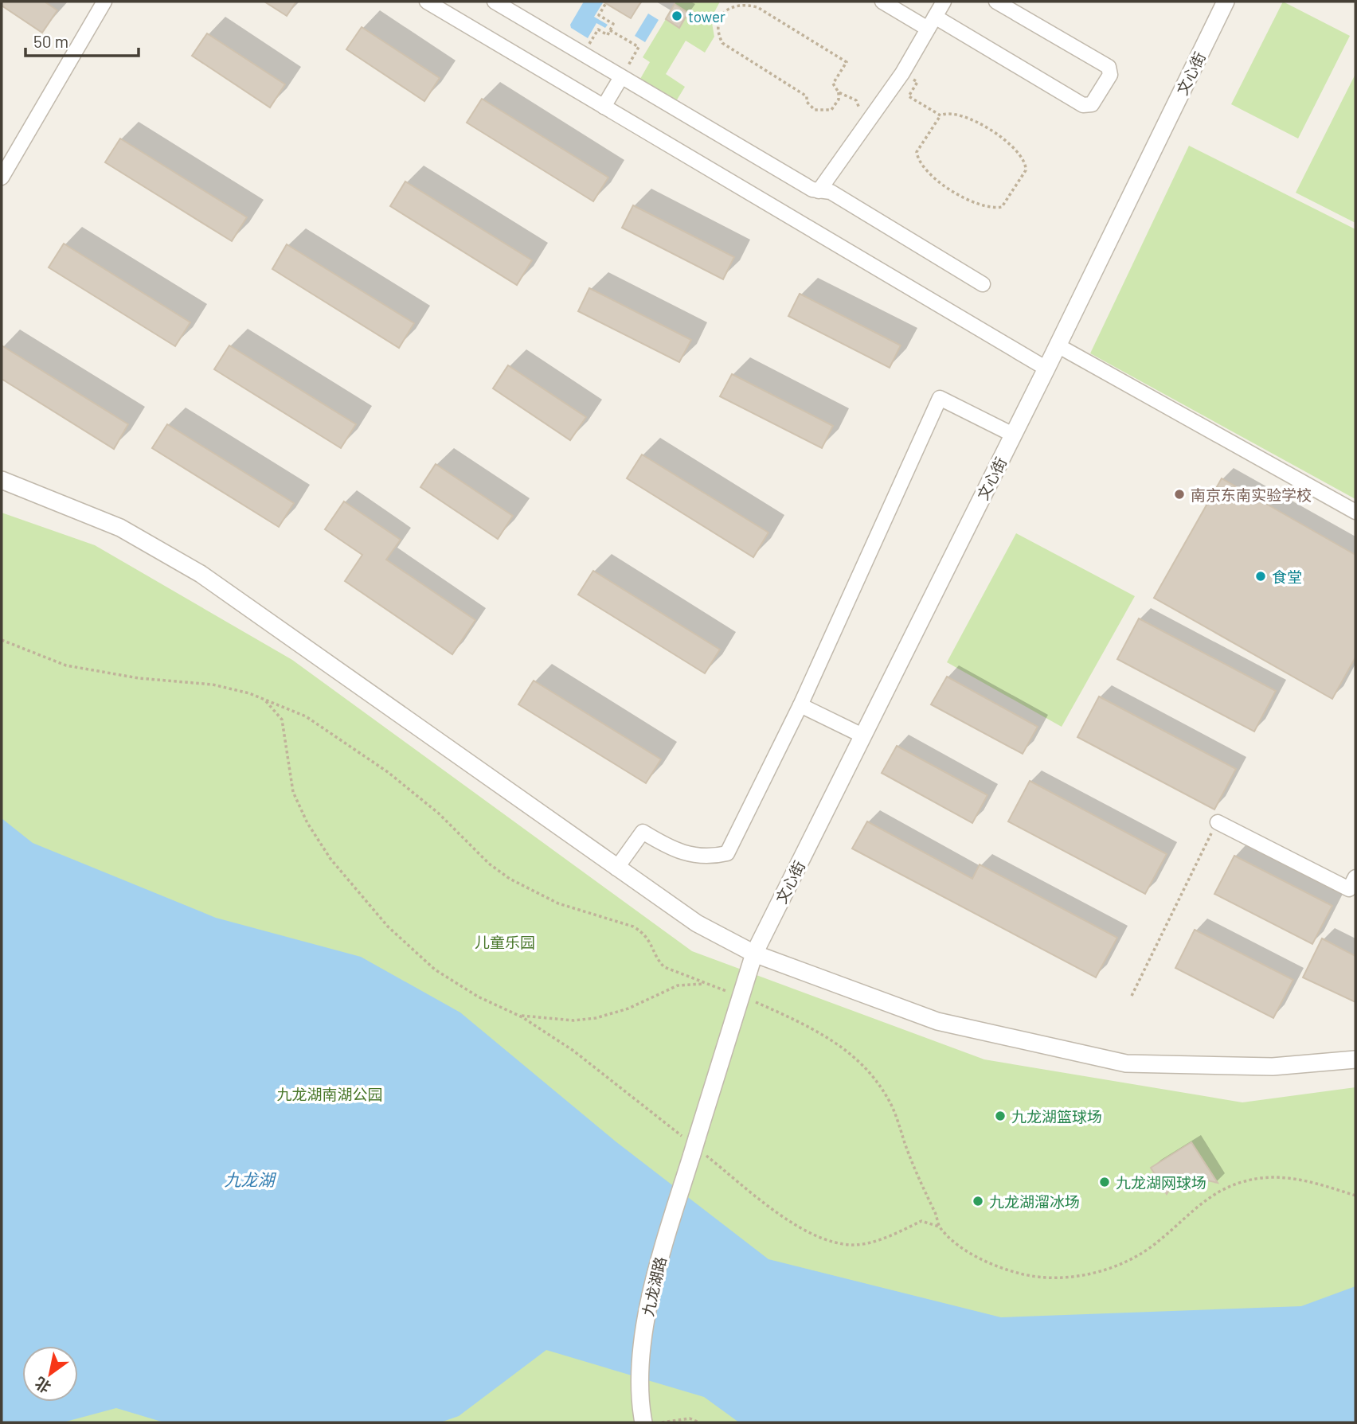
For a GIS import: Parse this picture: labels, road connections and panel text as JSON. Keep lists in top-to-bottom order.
{
  "streets": {
    "street": ["文心街", "九龙湖路"]
  },
  "crossings": [
    ["文心街", "九龙湖路"]
  ],
  "water": ["九龙湖"],
  "parks": ["儿童乐园", "九龙湖南湖公园"],
  "places": [
    "tower",
    "南京东南实验学校",
    "食堂",
    "九龙湖篮球场",
    "九龙湖网球场",
    "九龙湖溜冰场"
  ],
  "scale_bar": "50 m",
  "north": "bottom left"
}
